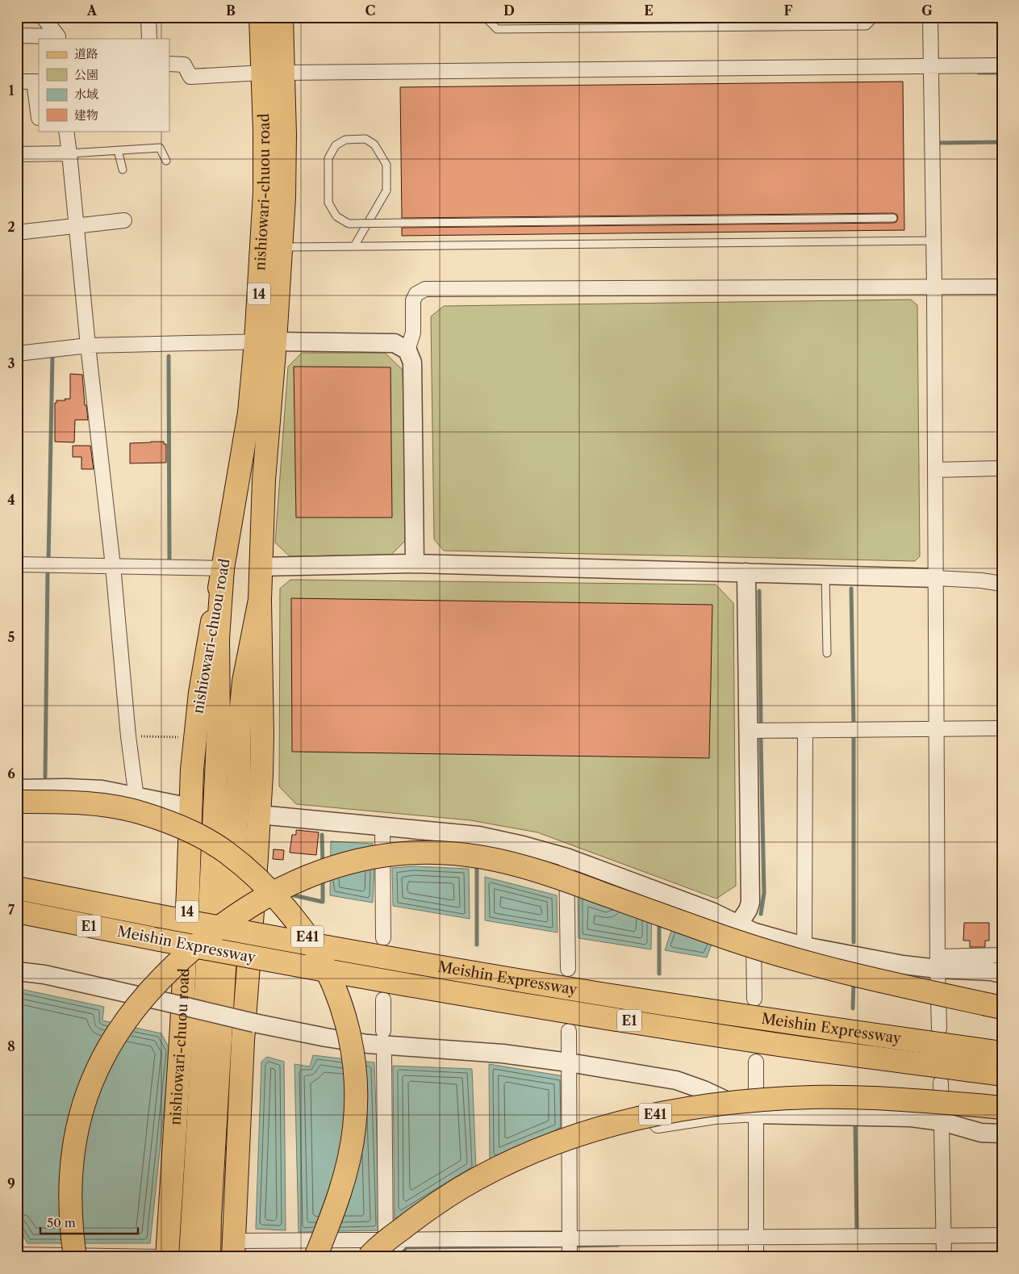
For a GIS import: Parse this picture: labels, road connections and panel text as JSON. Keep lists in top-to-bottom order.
{
  "streets": {
    "main road": [
      "nishiowari-chuou road",
      "14",
      "E1",
      "E41",
      "Meishin Expressway"
    ]
  },
  "legend": [
    "道路",
    "公園",
    "水域",
    "建物"
  ],
  "scale_bar": "50 m",
  "grid": {
    "columns": [
      "A",
      "B",
      "C",
      "D",
      "E",
      "F",
      "G"
    ],
    "rows": [
      "1",
      "2",
      "3",
      "4",
      "5",
      "6",
      "7",
      "8",
      "9"
    ]
  }
}
